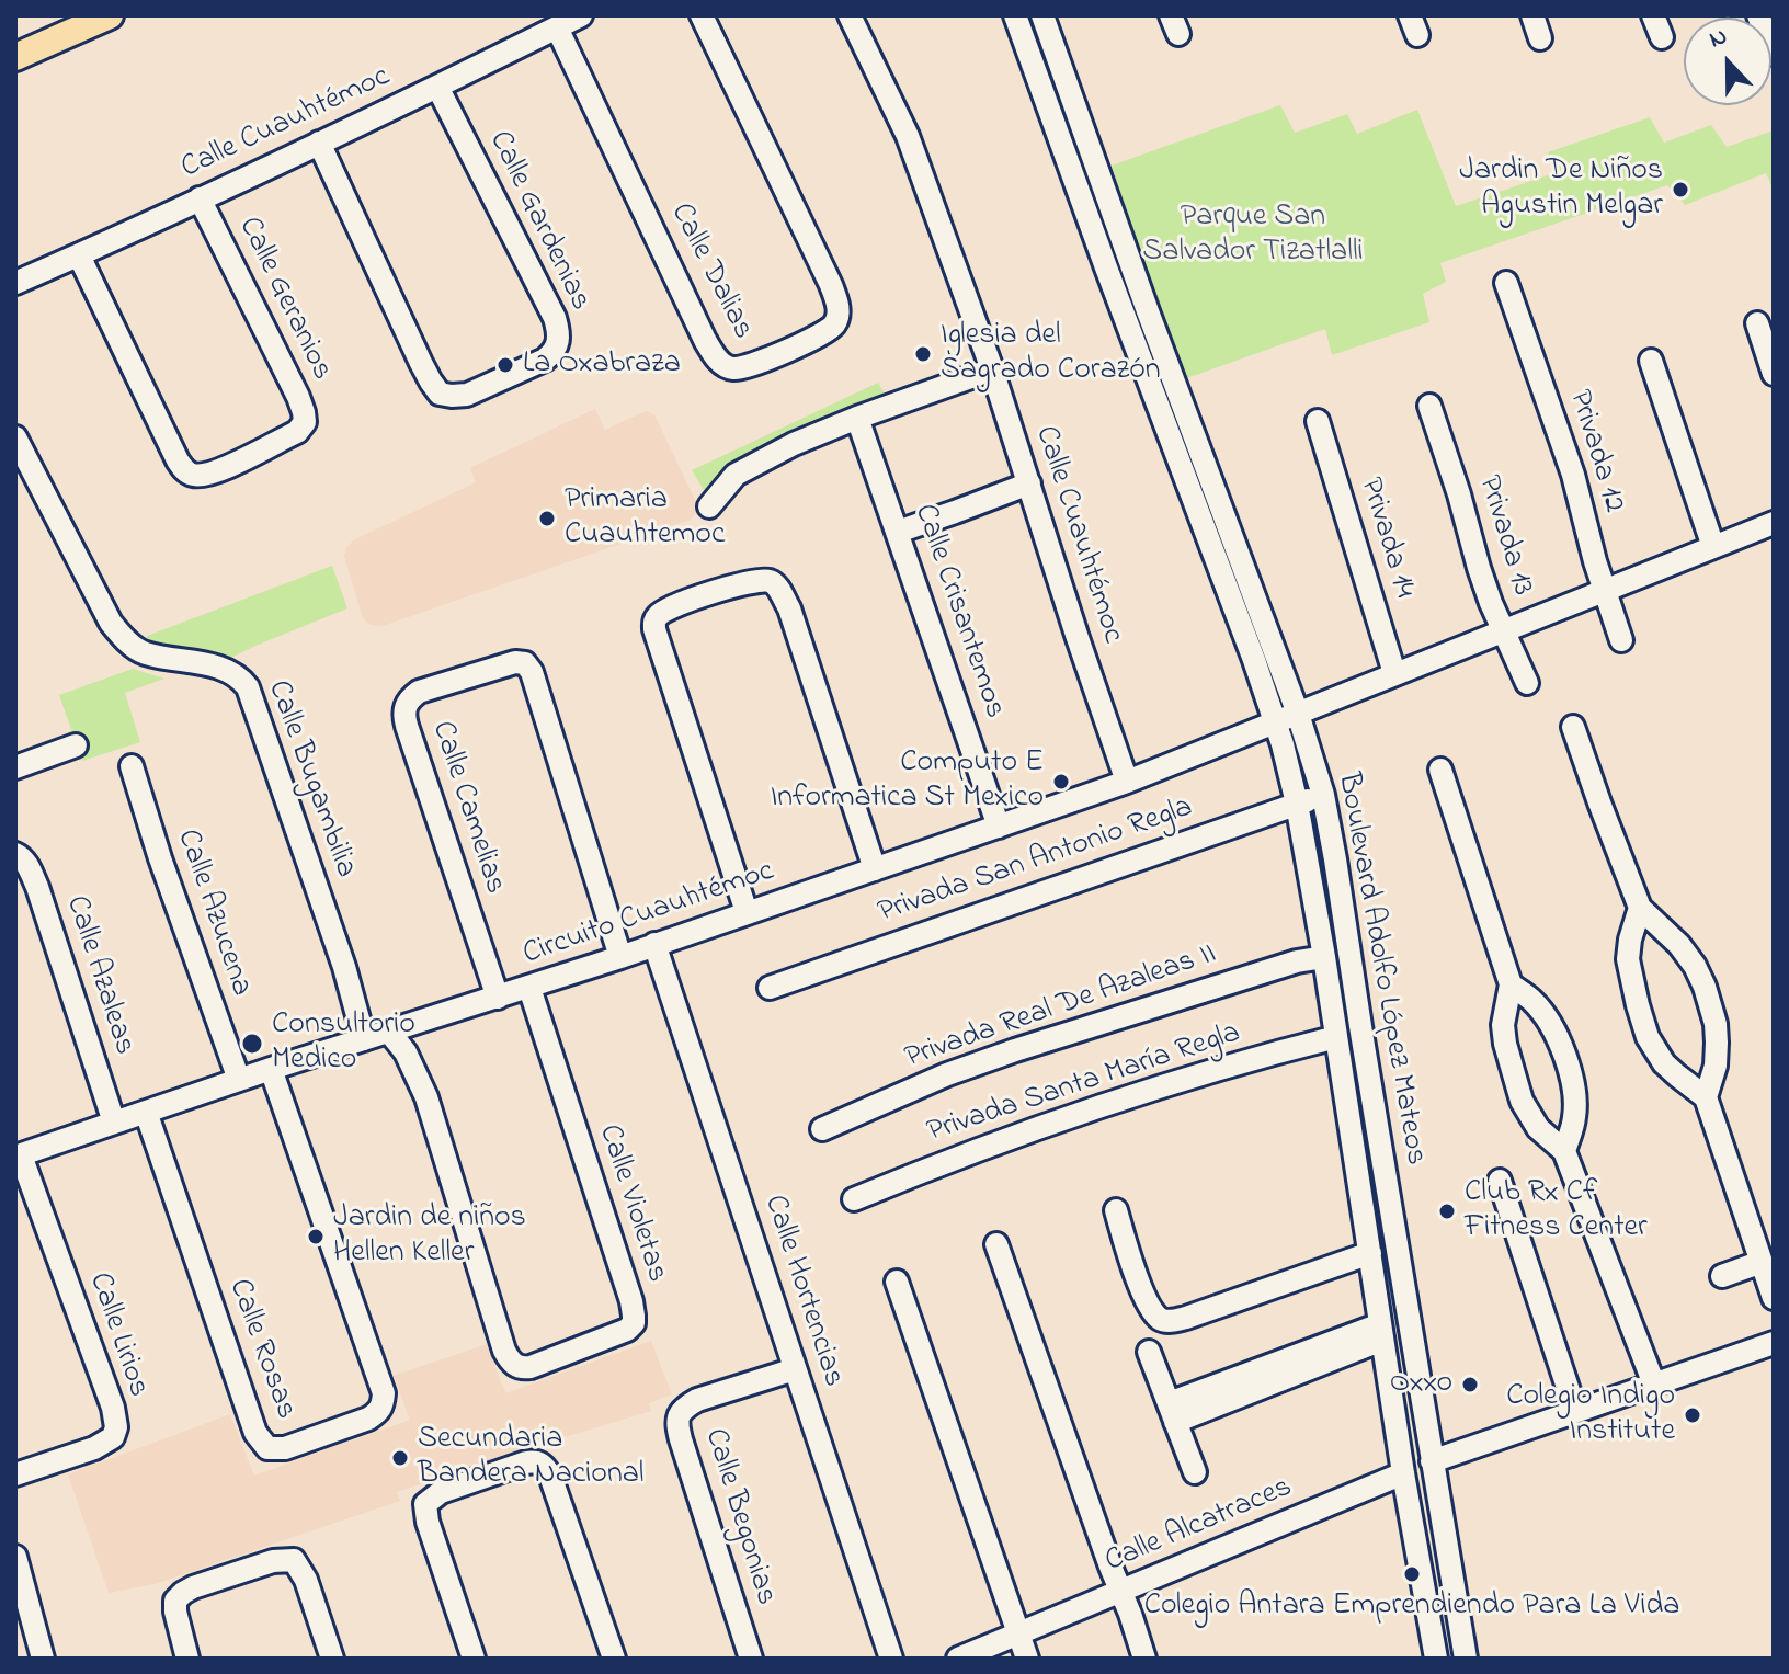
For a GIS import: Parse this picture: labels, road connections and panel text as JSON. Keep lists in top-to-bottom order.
{
  "streets": {
    "street": [
      "Calle Cuauhtémoc",
      "Calle Gardenias",
      "Calle Dalias",
      "Calle Geranios",
      "Privada 12",
      "Privada 13",
      "Privada 14",
      "Calle Crisantemos",
      "Calle Bugambilia",
      "Calle Camelias",
      "Privada San Antonio Regla",
      "Calle Azucena",
      "Circuito Cuauhtémoc",
      "Boulevard Adolfo López Mateos",
      "Calle Azaleas",
      "Privada Real De Azaleas II",
      "Privada Santa María Regla",
      "Calle Violetas",
      "Calle Hortencias",
      "Calle Lirios",
      "Calle Rosas",
      "Calle Begonias",
      "Calle Alcatraces"
    ]
  },
  "crossings": [
    ["Calle Cuauhtémoc", "Calle Gardenias"],
    ["Calle Cuauhtémoc", "Calle Dalias"],
    ["Calle Cuauhtémoc", "Calle Geranios"],
    ["Calle Cuauhtémoc", "Circuito Cuauhtémoc"],
    ["Calle Crisantemos", "Circuito Cuauhtémoc"],
    ["Calle Bugambilia", "Circuito Cuauhtémoc"],
    ["Calle Camelias", "Circuito Cuauhtémoc"],
    ["Privada San Antonio Regla", "Boulevard Adolfo López Mateos"],
    ["Calle Azucena", "Circuito Cuauhtémoc"],
    ["Circuito Cuauhtémoc", "Boulevard Adolfo López Mateos"],
    ["Circuito Cuauhtémoc", "Calle Azaleas"],
    ["Circuito Cuauhtémoc", "Calle Violetas"],
    ["Circuito Cuauhtémoc", "Calle Hortencias"],
    ["Circuito Cuauhtémoc", "Calle Lirios"],
    ["Circuito Cuauhtémoc", "Calle Rosas"],
    ["Boulevard Adolfo López Mateos", "Privada Real De Azaleas II"],
    ["Boulevard Adolfo López Mateos", "Privada Santa María Regla"],
    ["Boulevard Adolfo López Mateos", "Calle Alcatraces"],
    ["Calle Hortencias", "Calle Begonias"]
  ],
  "parks": ["Parque San Salvador Tizatlalli"],
  "places": [
    "Jardin De Niños Agustin Melgar",
    "Iglesia del Sagrado Corazón",
    "La Oxabraza",
    "Primaria Cuauhtemoc",
    "Computo E Informatica St Mexico",
    "Consultorio Medico",
    "Club Rx Cf Fitness Center",
    "Jardin de niños Hellen Keller",
    "Oxxo",
    "Colegio Indigo Institute",
    "Secundaria Bandera Nacional",
    "Colegio Antara Emprendiendo Para La Vida"
  ],
  "north": "top"
}
